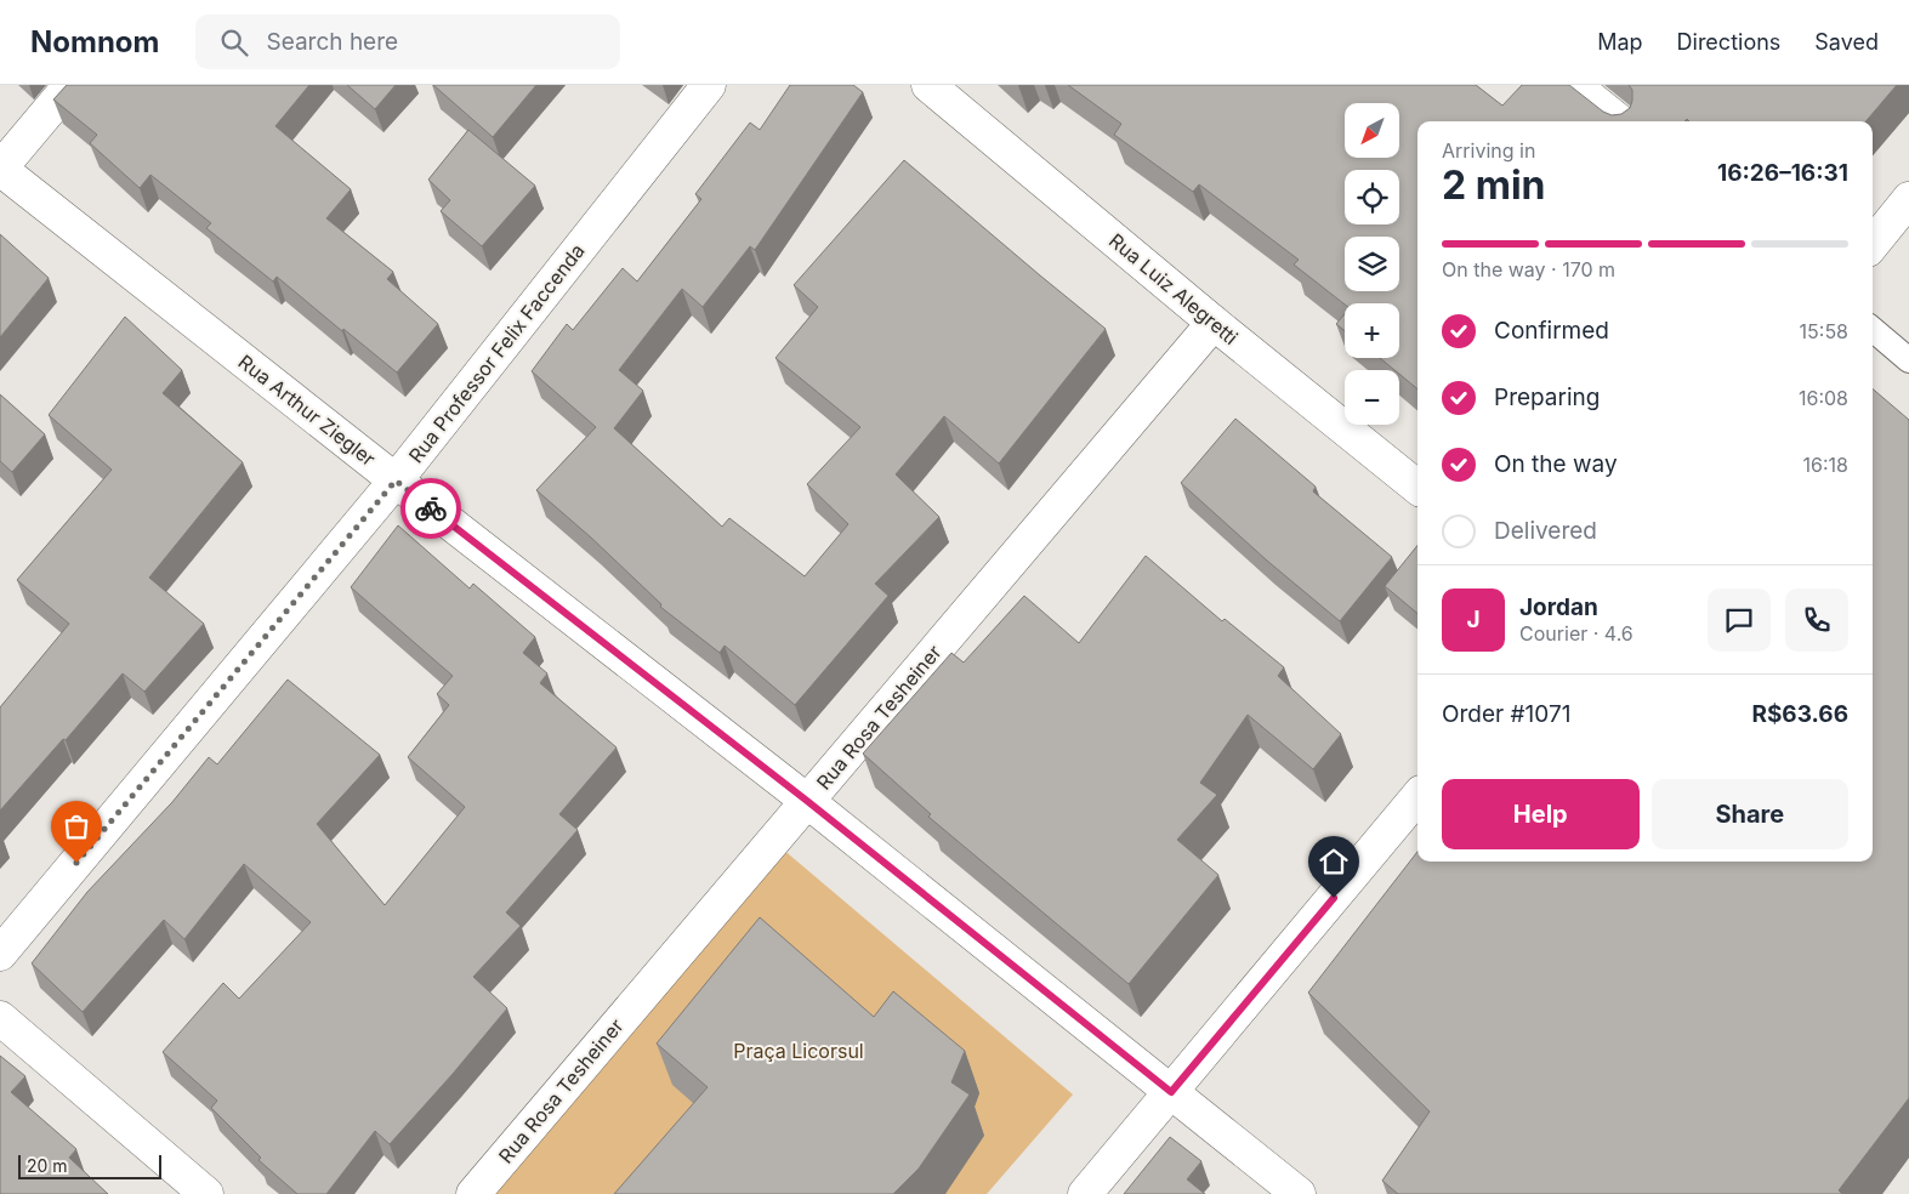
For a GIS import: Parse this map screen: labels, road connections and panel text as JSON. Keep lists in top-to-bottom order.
{
  "streets": {
    "street": [
      "Rua Luiz Alegretti",
      "Rua Professor Felix Faccenda",
      "Rua Arthur Ziegler",
      "Rua Rosa Tesheiner"
    ]
  },
  "crossings": [
    ["Rua Luiz Alegretti", "Rua Rosa Tesheiner"],
    ["Rua Professor Felix Faccenda", "Rua Arthur Ziegler"],
    ["Rua Arthur Ziegler", "Rua Rosa Tesheiner"]
  ],
  "parks": ["Praça Licorsul"],
  "scale_bar": "20 m",
  "north": "bottom left",
  "page": {
    "header": "Nomnom",
    "search": "Search here",
    "nav": ["Map", "Directions", "Saved"],
    "map_buttons": ["+", "−"],
    "heading": ["2 min", "Arriving in", "16:26–16:31"],
    "panel": [
      "Jordan",
      "Courier · 4.6",
      "Order #1071",
      "R$63.66"
    ],
    "bar": "On the way · 170 m",
    "list": [
      ["Confirmed", "15:58"],
      ["Preparing", "16:08"],
      ["On the way", "16:18"],
      "Delivered"
    ],
    "round": "J",
    "buttons": ["Help", "Share"],
    "scale": "20 m"
  }
}
